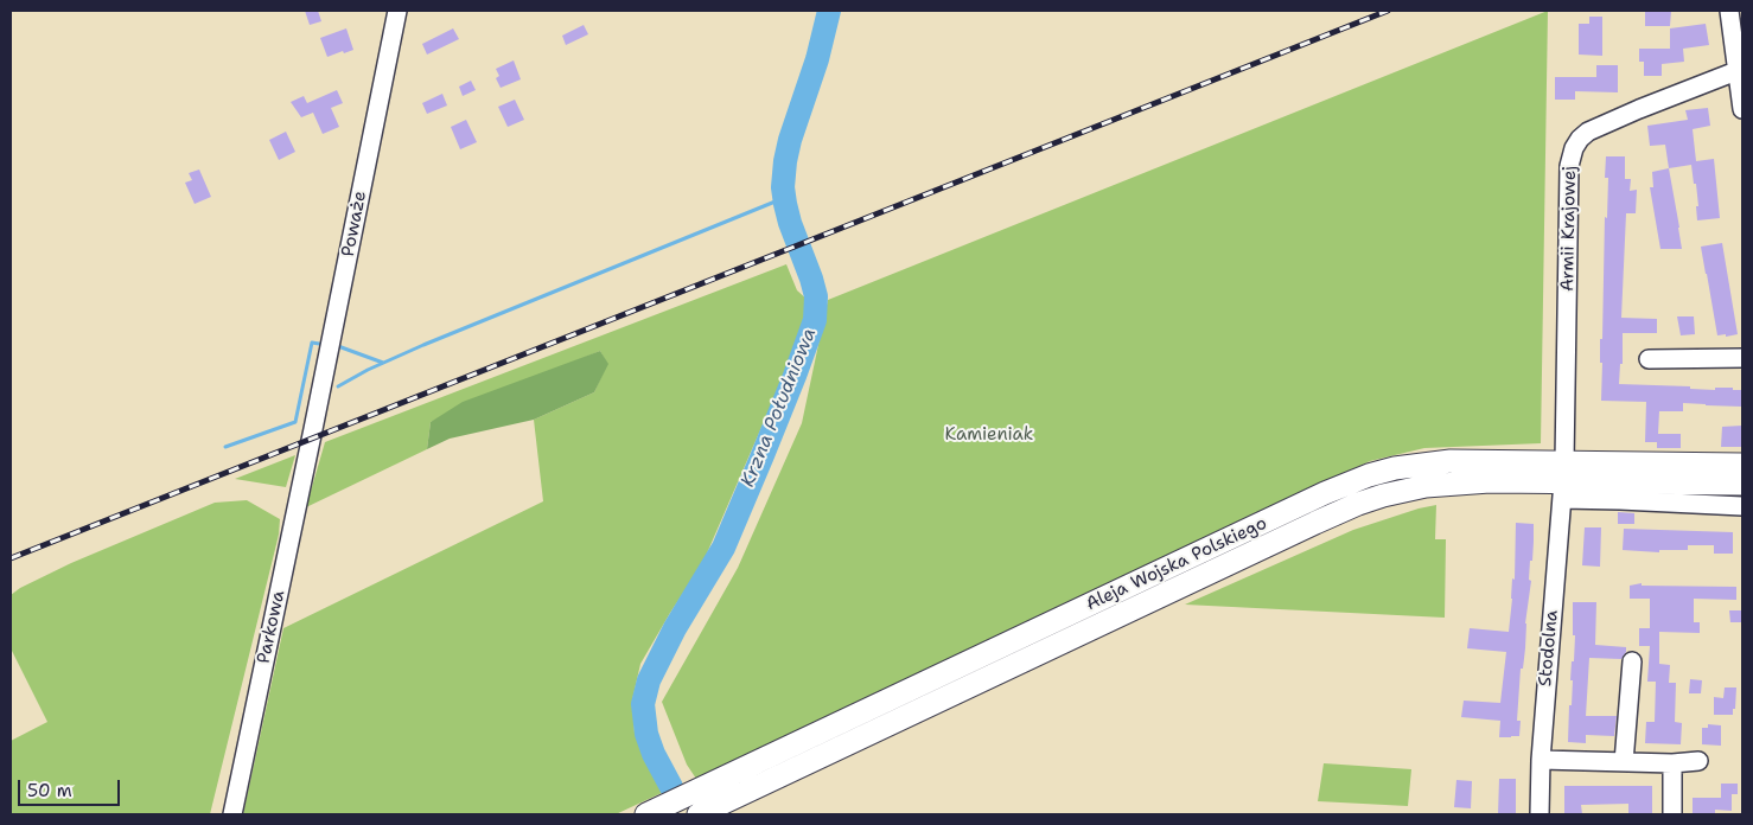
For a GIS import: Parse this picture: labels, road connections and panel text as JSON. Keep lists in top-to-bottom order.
{
  "streets": {
    "main road": ["Aleja Wojska Polskiego"],
    "street": [
      "Poważe",
      "Armii Krajowej",
      "Parkowa",
      "Stodolna"
    ]
  },
  "crossings": [
    ["Poważe", "Parkowa"],
    ["Armii Krajowej", "Aleja Wojska Polskiego"],
    ["Armii Krajowej", "Stodolna"],
    ["Aleja Wojska Polskiego", "Stodolna"]
  ],
  "water": ["Krzna Południowa"],
  "parks": ["Kamieniak"],
  "scale_bar": "50 m"
}
